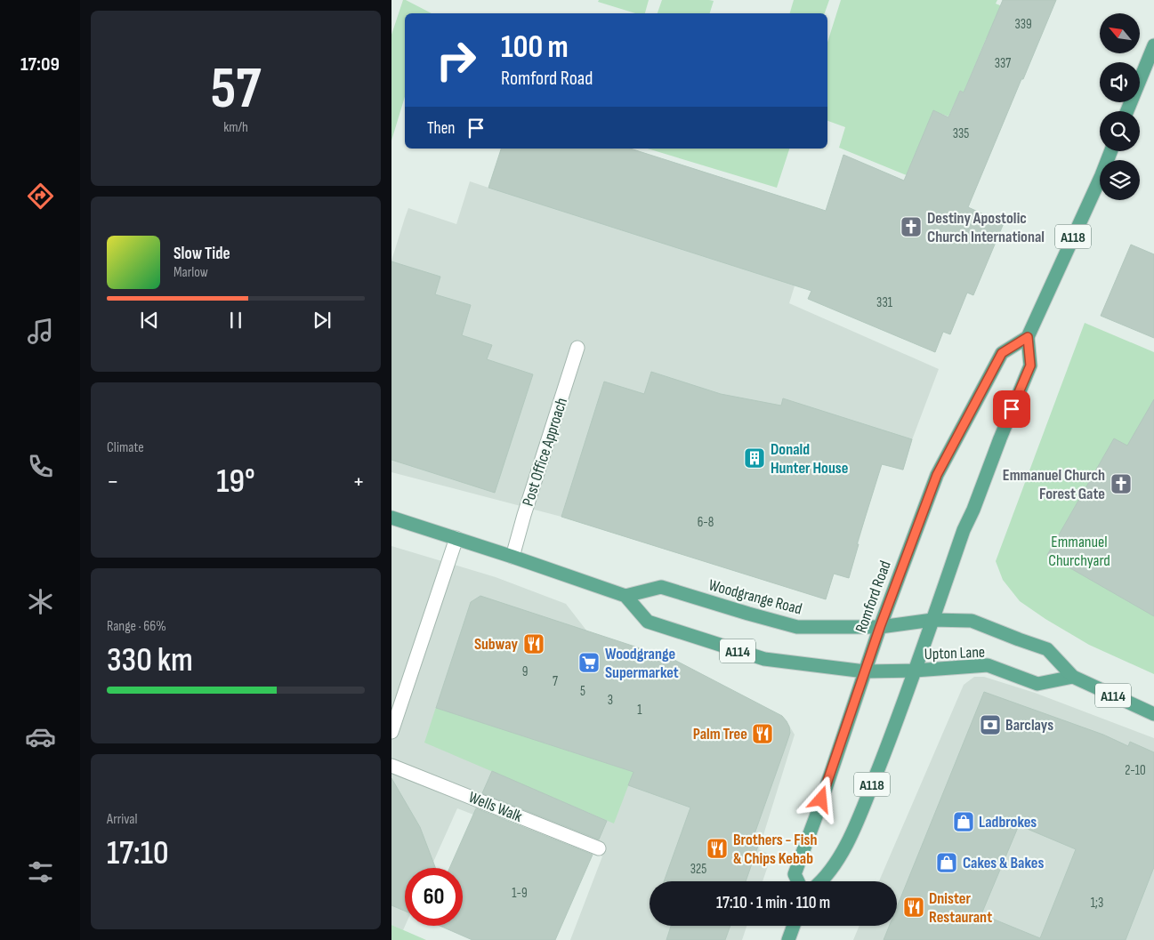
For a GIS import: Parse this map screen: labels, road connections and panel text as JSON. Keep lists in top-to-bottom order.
{
  "streets": {
    "main road": [
      "A118",
      "Woodgrange Road",
      "Romford Road",
      "A114",
      "Upton Lane"
    ],
    "street": ["Post Office Approach", "Wells Walk"]
  },
  "crossings": [
    ["A118", "Romford Road"],
    ["A118", "A114"],
    ["A118", "Upton Lane"],
    ["Woodgrange Road", "Romford Road"],
    ["Woodgrange Road", "A114"],
    ["Romford Road", "A114"],
    ["A114", "Upton Lane"]
  ],
  "parks": ["Emmanuel Churchyard"],
  "places": {
    "church": ["Destiny Apostolic Church International", "Emmanuel Church Forest Gate"],
    "building": ["Donald Hunter House"],
    "restaurant": [
      "Subway",
      "Palm Tree",
      "Brothers - Fish & Chips Kebab",
      "Dnister Restaurant"
    ],
    "supermarket": ["Woodgrange Supermarket"],
    "bank": ["Barclays"],
    "shop": ["Ladbrokes", "Cakes & Bakes"]
  },
  "house_numbers": [
    "339",
    "337",
    "335",
    "331",
    "6-8",
    "9",
    "7",
    "5",
    "3",
    "1",
    "2-10",
    "325",
    "1-9",
    "1;3"
  ],
  "north": "top left",
  "page": {
    "tabs": "17:09",
    "tile": [
      ["57", "km/h"],
      "Climate",
      ["Range · 66%", "330 km"],
      ["Arrival", "17:10"]
    ],
    "turn": ["100 m", "Romford Road"],
    "then": "Then",
    "song": ["Slow Tide", "Marlow"],
    "heat": ["−", "19°", "+"],
    "limit": "60",
    "trip": "17:10 · 1 min · 110 m"
  }
}
